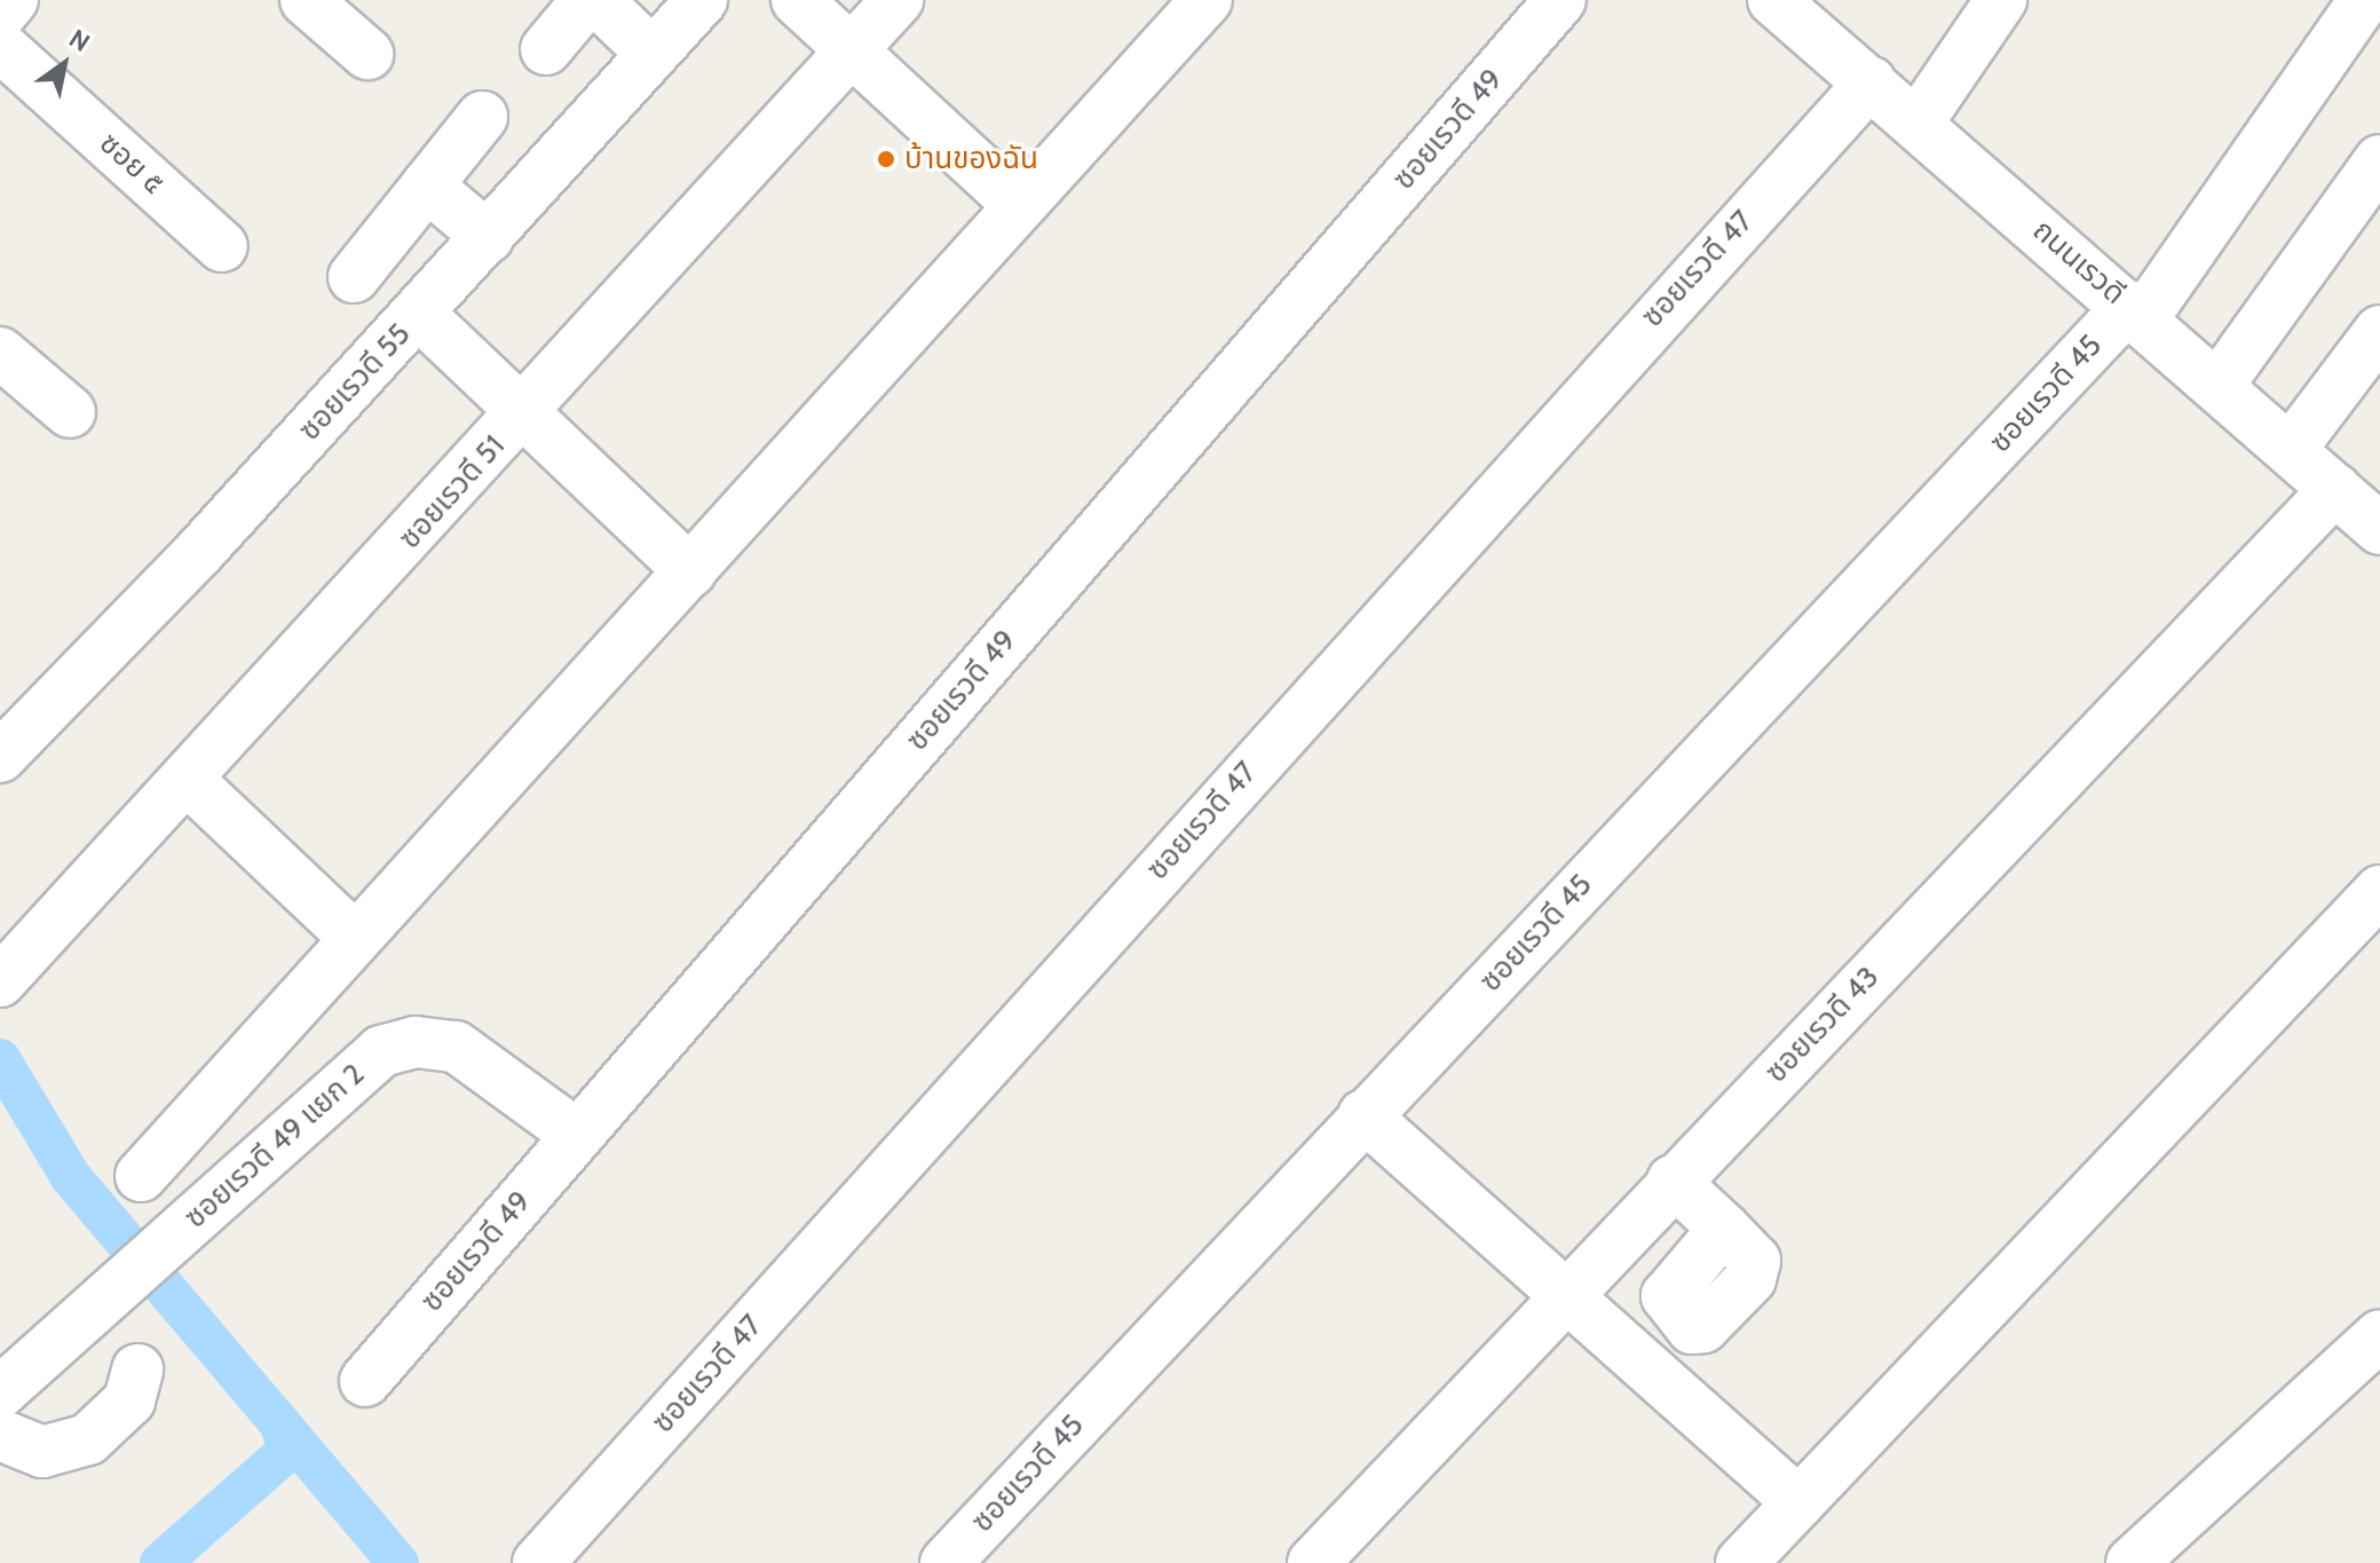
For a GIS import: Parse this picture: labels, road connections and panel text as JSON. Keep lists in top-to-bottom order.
{
  "streets": {
    "street": [
      "ซอยเรวดี 49",
      "ซอย ๕",
      "ถนนเรวดี",
      "ซอยเรวดี 47",
      "ซอยเรวดี 55",
      "ซอยเรวดี 45",
      "ซอยเรวดี 51",
      "ซอยเรวดี 43",
      "ซอยเรวดี 49 แยก 2"
    ]
  },
  "crossings": [
    ["ซอยเรวดี 49", "ซอยเรวดี 49 แยก 2"],
    ["ถนนเรวดี", "ซอยเรวดี 47"],
    ["ถนนเรวดี", "ซอยเรวดี 45"],
    ["ถนนเรวดี", "ซอยเรวดี 43"]
  ],
  "places": ["บ้านของฉัน"],
  "north": "top right"
}
